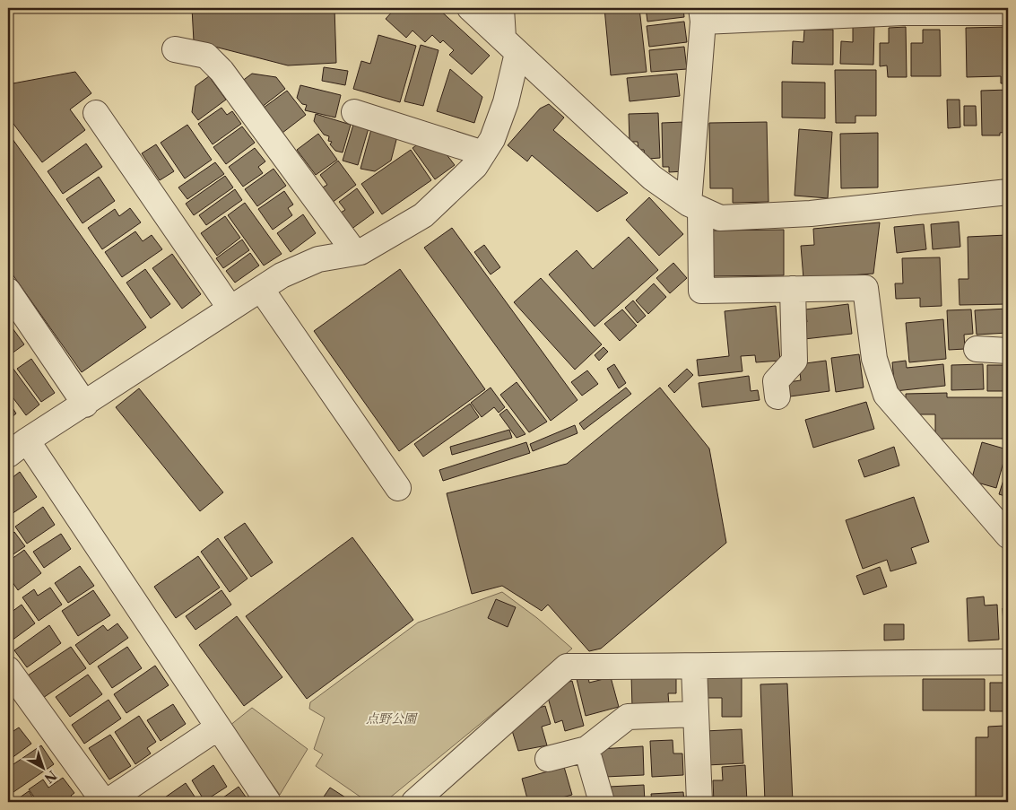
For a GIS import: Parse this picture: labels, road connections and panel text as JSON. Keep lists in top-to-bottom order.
{
  "parks": ["点野公園"],
  "north": "bottom right"
}
